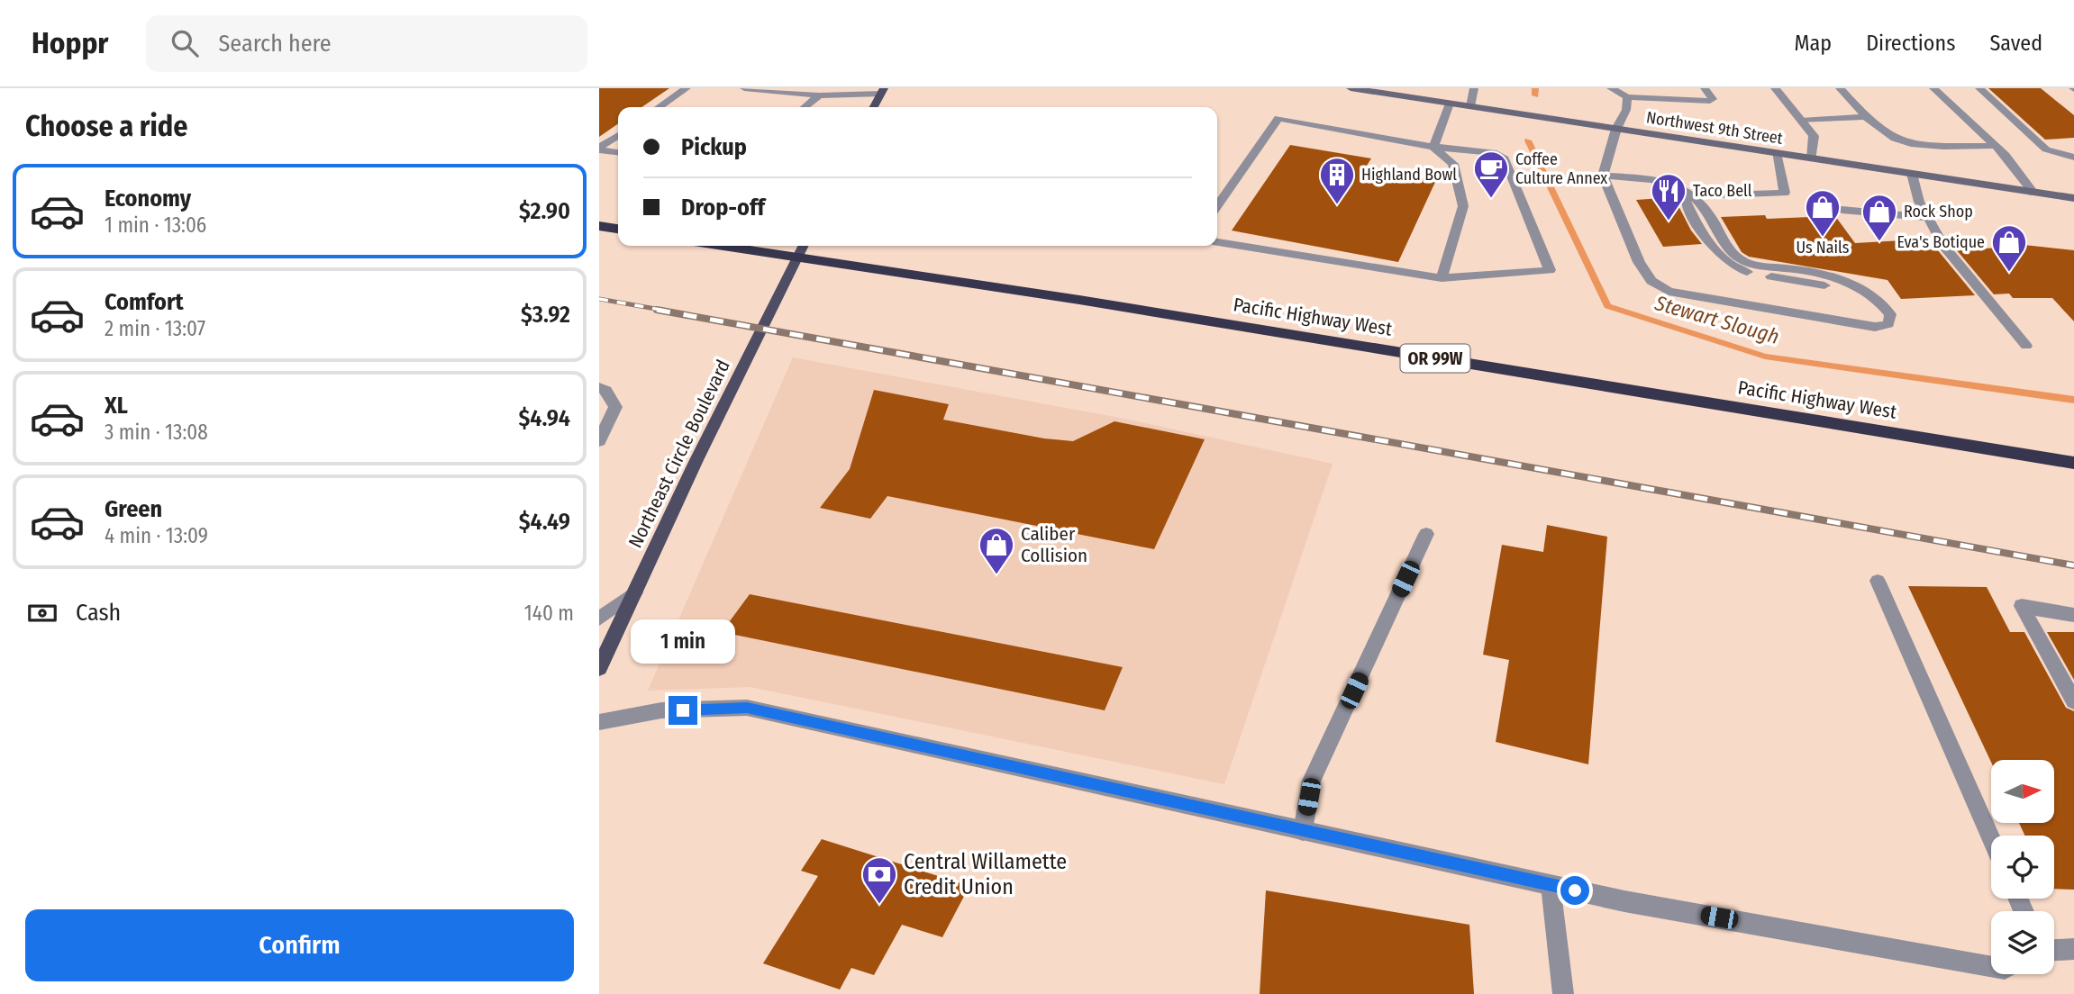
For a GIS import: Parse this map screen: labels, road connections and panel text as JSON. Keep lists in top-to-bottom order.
{
  "streets": {
    "highway": ["Pacific Highway West", "OR 99W"],
    "main road": ["Northwest 9th Street", "Northeast Circle Boulevard"]
  },
  "crossings": [
    ["Pacific Highway West", "Northeast Circle Boulevard"]
  ],
  "water": ["Stewart Slough"],
  "places": {
    "cafe": ["Coffee Culture Annex"],
    "building": ["Highland Bowl"],
    "restaurant": ["Taco Bell"],
    "shop": [
      "Us Nails",
      "Rock Shop",
      "Eva's Botique",
      "Caliber Collision"
    ],
    "bank": ["Central Willamette Credit Union"]
  },
  "north": "right",
  "page": {
    "header": "Hoppr",
    "search": "Search here",
    "nav": ["Map", "Directions", "Saved"],
    "heading": "Choose a ride",
    "banner": ["Pickup", "Drop-off"],
    "list": [
      {
        "name": "Economy",
        "note": "1 min · 13:06",
        "value": "$2.90"
      },
      {
        "name": "Comfort",
        "note": "2 min · 13:07",
        "value": "$3.92"
      },
      {
        "name": "XL",
        "note": "3 min · 13:08",
        "value": "$4.94"
      },
      {
        "name": "Green",
        "note": "4 min · 13:09",
        "value": "$4.49"
      }
    ],
    "pay": ["Cash", "140 m"],
    "bubble": "1 min",
    "buttons": "Confirm"
  }
}
